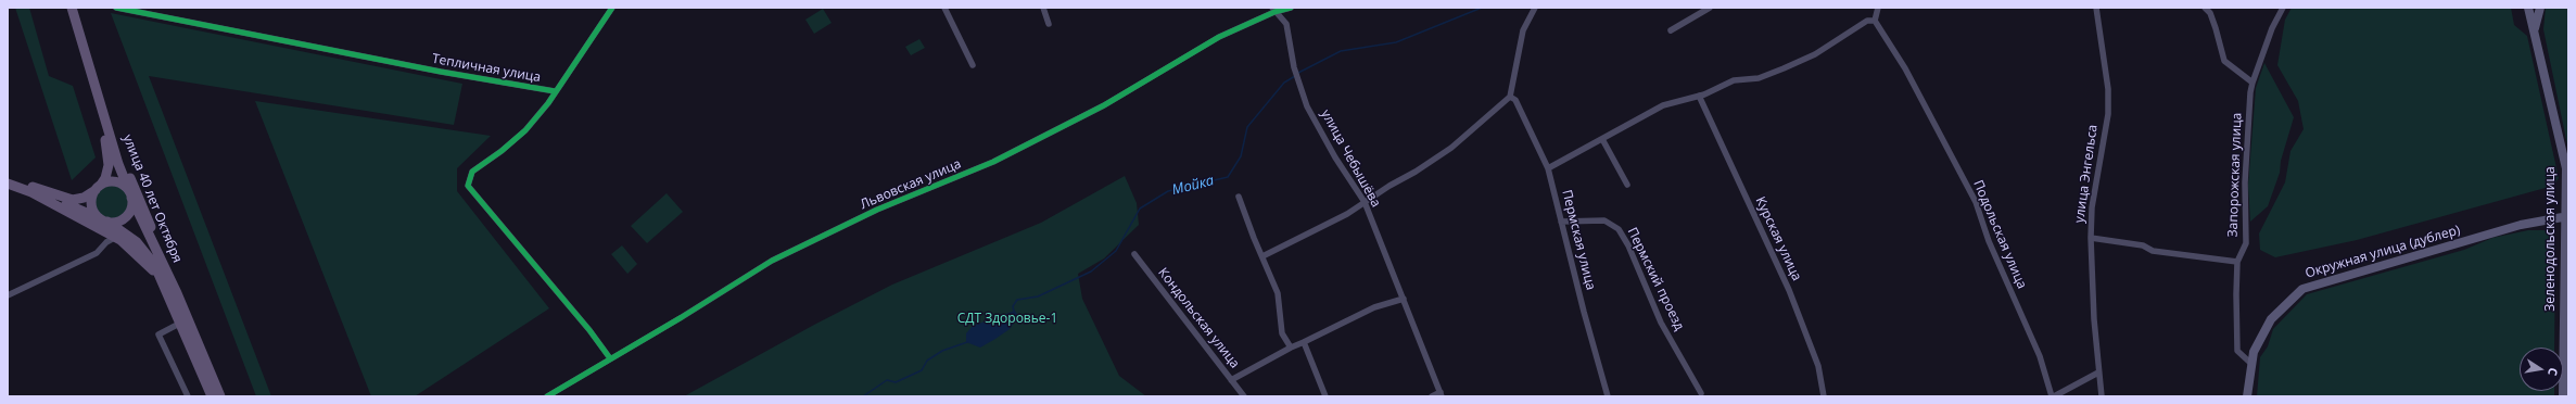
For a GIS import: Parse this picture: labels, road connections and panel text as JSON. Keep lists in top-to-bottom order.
{
  "streets": {
    "main road": ["улица 40 лет Октября"],
    "street": [
      "Тепличная улица",
      "улица Чебышёва",
      "улица Энгельса",
      "Запорожская улица",
      "Львовская улица",
      "Подольская улица",
      "Курская улица",
      "Зеленодольская улица",
      "Пермская улица",
      "Окружная улица (дублер)",
      "Пермский проезд",
      "Кондольская улица"
    ]
  },
  "crossings": [
    ["Тепличная улица", "Львовская улица"],
    ["улица Чебышёва", "Львовская улица"],
    ["улица Энгельса", "Подольская улица"],
    ["Зеленодольская улица", "Окружная улица (дублер)"],
    ["Пермская улица", "Пермский проезд"]
  ],
  "water": ["Мойка"],
  "parks": ["СДТ Здоровье-1"],
  "north": "right"
}
